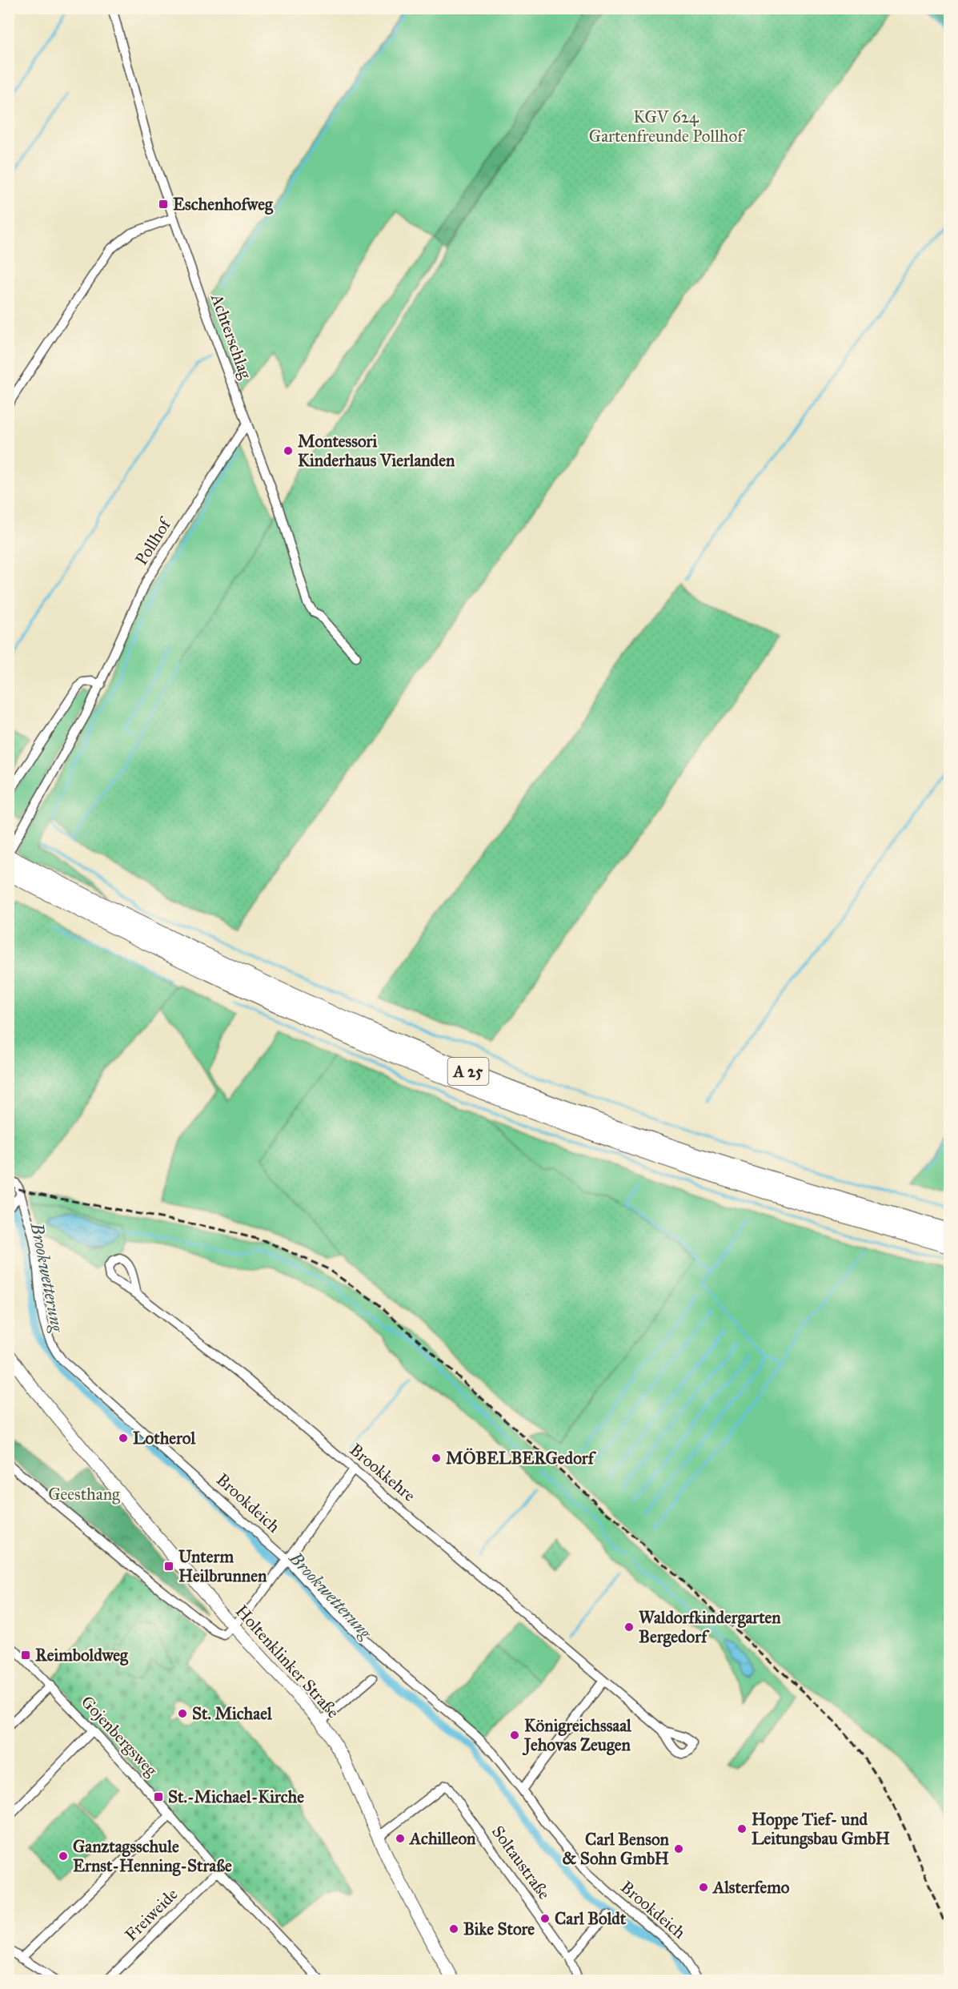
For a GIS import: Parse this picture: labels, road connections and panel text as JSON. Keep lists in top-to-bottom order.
{
  "streets": {
    "highway": ["A 25"],
    "main road": ["Holtenklinker Straße"],
    "street": [
      "Achterschlag",
      "Pollhof",
      "Brookkehre",
      "Brookdeich",
      "Gojenbergsweg",
      "Soltaustraße",
      "Freiweide"
    ]
  },
  "crossings": [
    ["Achterschlag", "Pollhof"],
    ["Pollhof", "A 25"],
    ["Holtenklinker Straße", "Soltaustraße"],
    ["Gojenbergsweg", "Freiweide"]
  ],
  "water": ["Brookwetterung"],
  "parks": ["KGV 624 Gartenfreunde Pollhof", "Geesthang"],
  "places": {
    "transit": [
      "Eschenhofweg",
      "Unterm Heilbrunnen",
      "Reimboldweg",
      "St.-Michael-Kirche"
    ],
    "other": [
      "Montessori Kinderhaus Vierlanden",
      "Lotherol",
      "MÖBELBERGedorf",
      "Waldorfkindergarten Bergedorf",
      "St. Michael",
      "Königreichssaal Jehovas Zeugen",
      "Hoppe Tief- und Leitungsbau GmbH",
      "Achilleon",
      "Carl Benson & Sohn GmbH",
      "Ganztagsschule Ernst-Henning-Straße",
      "Alsterfemo",
      "Carl Boldt",
      "Bike Store"
    ]
  }
}
